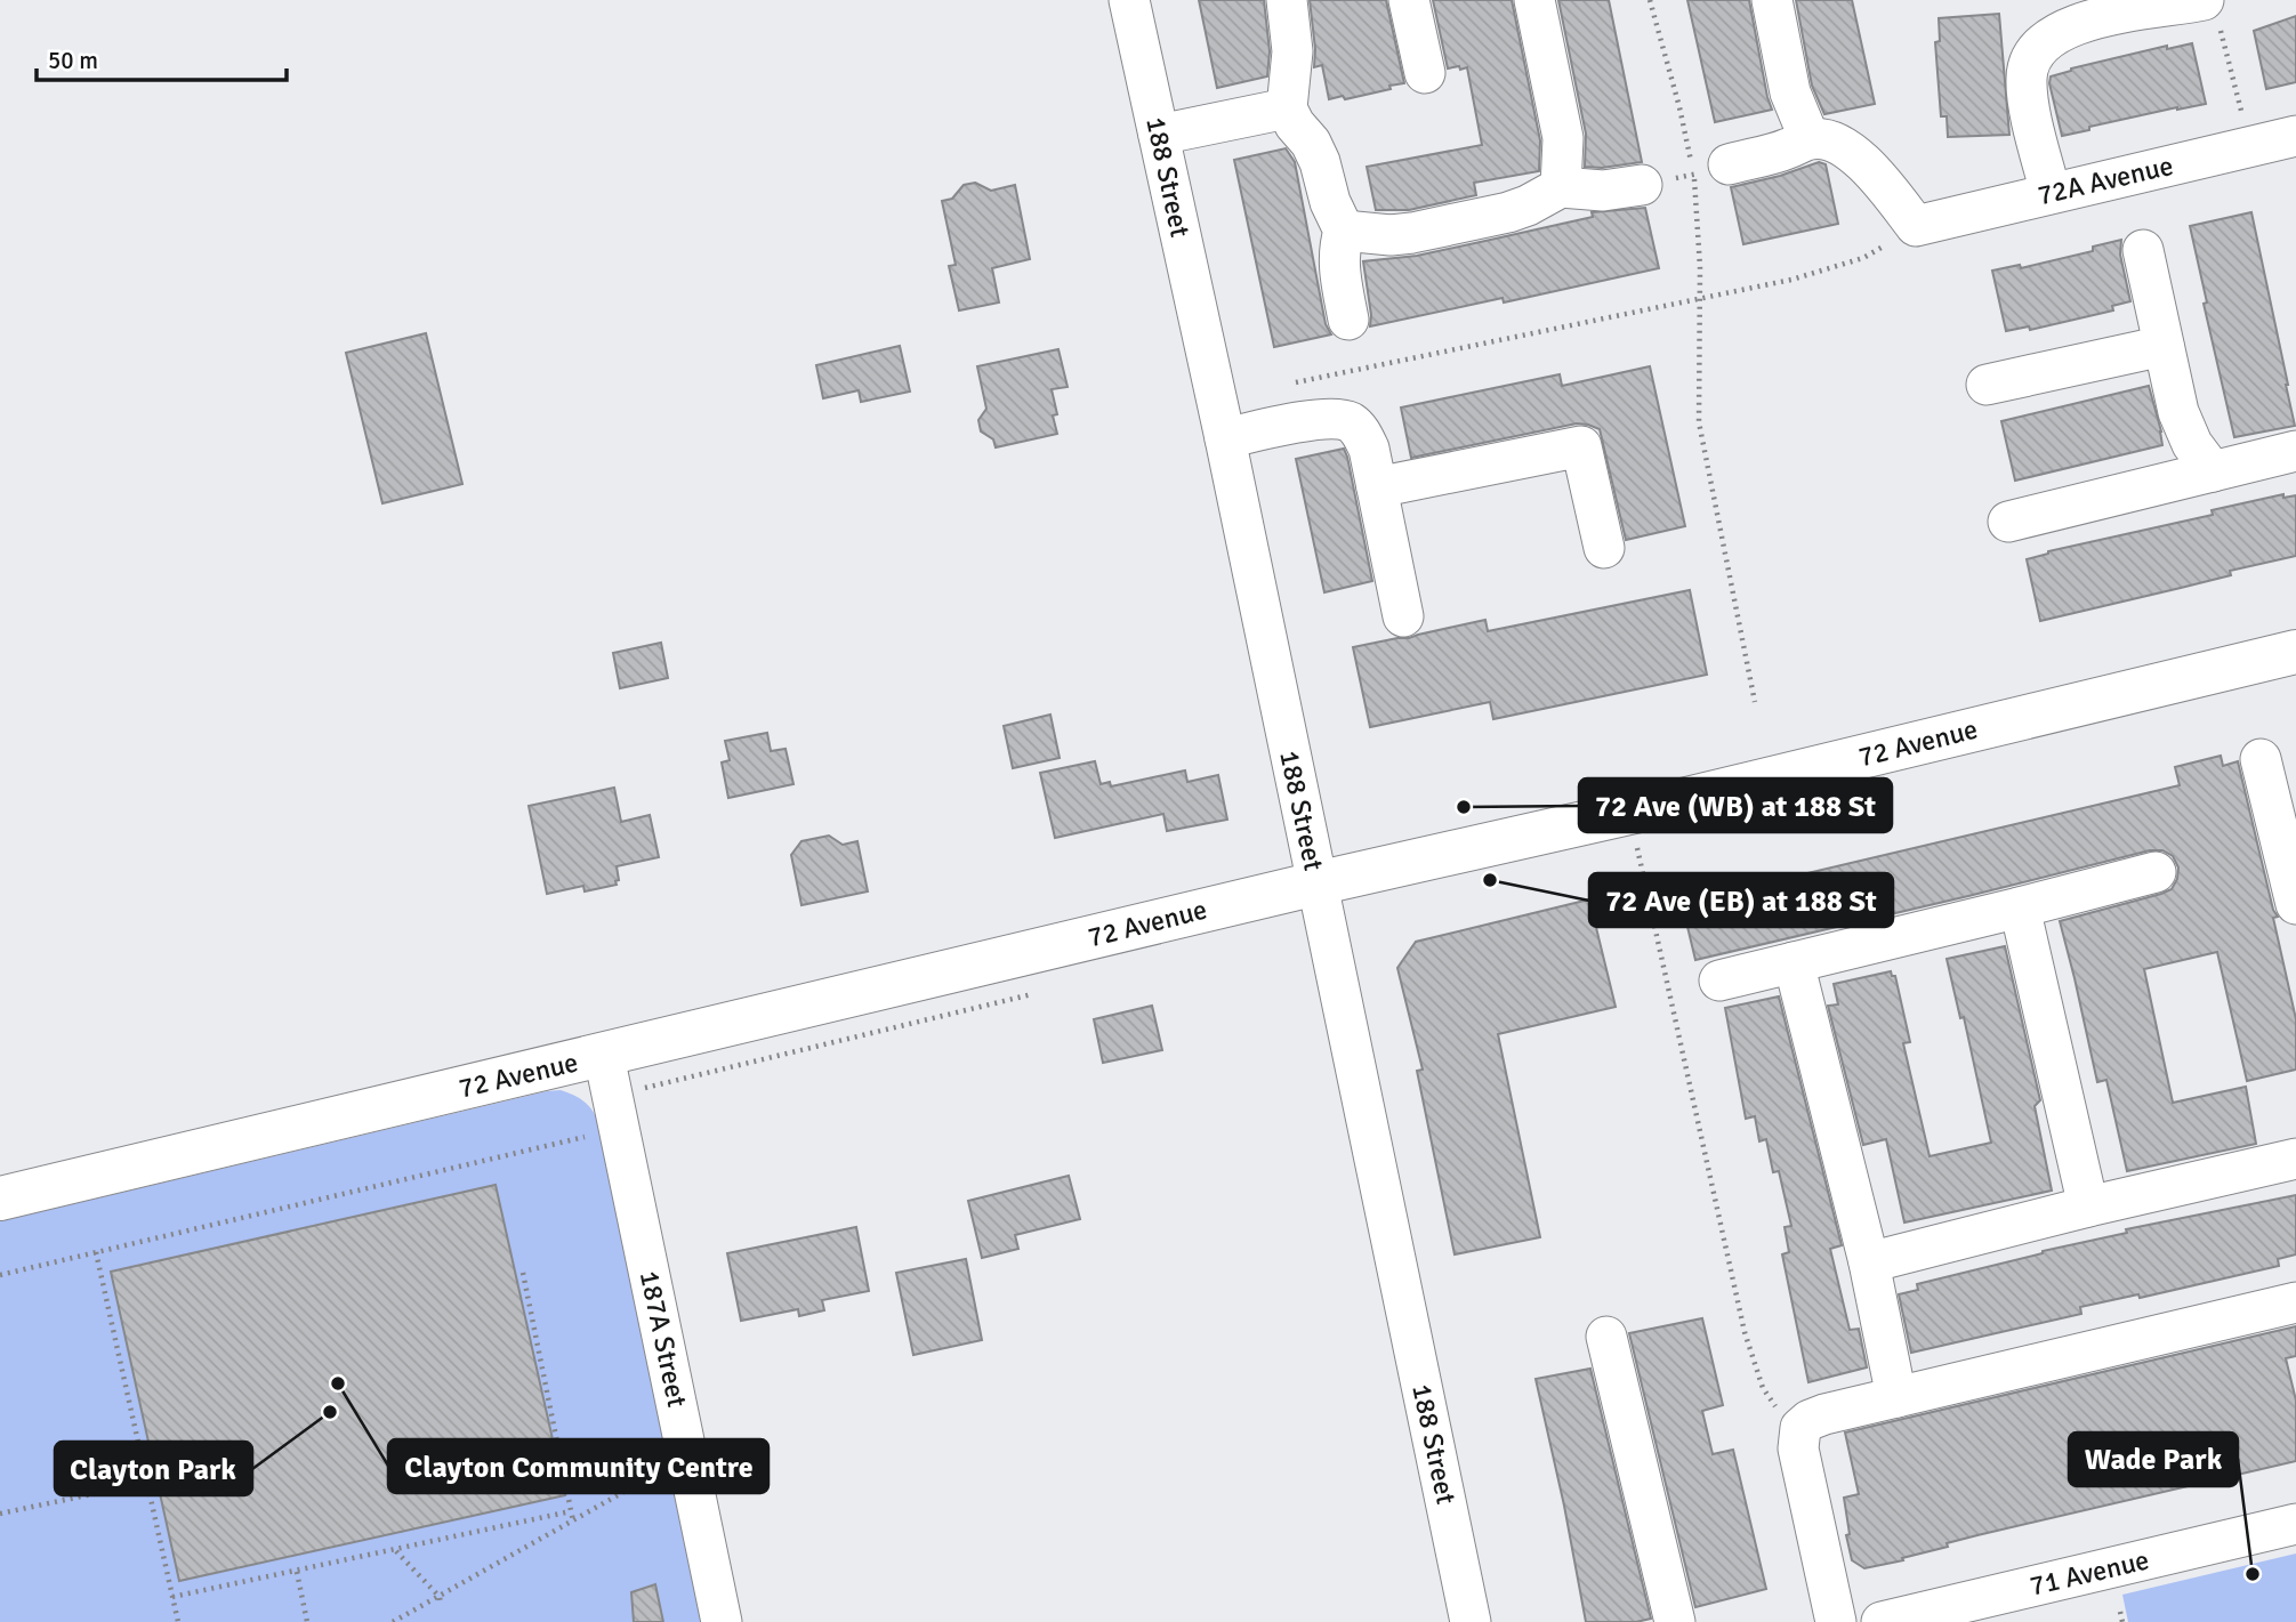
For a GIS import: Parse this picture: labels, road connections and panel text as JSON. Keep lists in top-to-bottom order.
{
  "streets": {
    "main road": ["72 Avenue"],
    "street": [
      "188 Street",
      "72A Avenue",
      "187A Street",
      "71 Avenue"
    ]
  },
  "crossings": [
    ["188 Street", "72 Avenue"],
    ["72 Avenue", "187A Street"]
  ],
  "places": [
    "72 Ave (WB) at 188 St",
    "72 Ave (EB) at 188 St",
    "Clayton Community Centre",
    "Clayton Park",
    "Wade Park"
  ],
  "scale_bar": "50 m"
}
